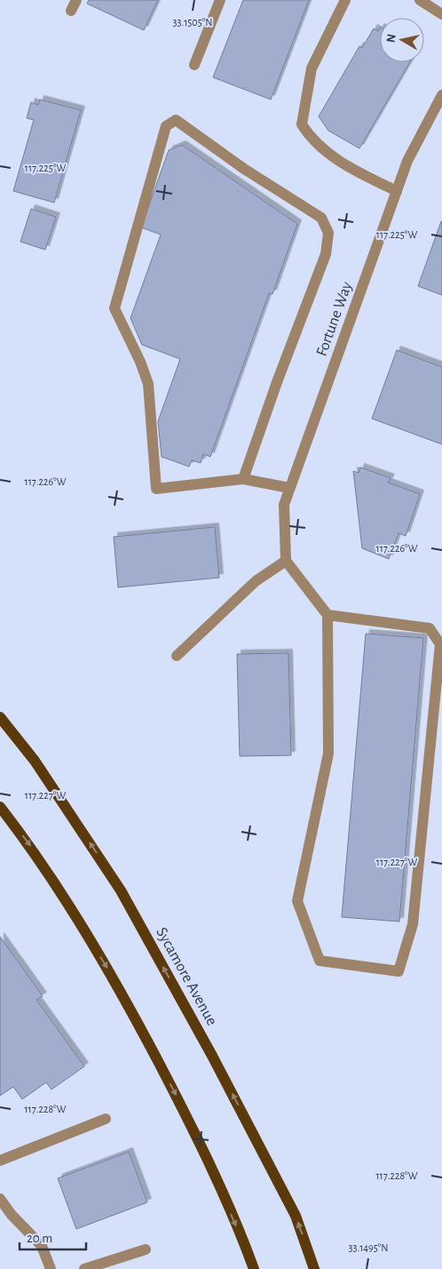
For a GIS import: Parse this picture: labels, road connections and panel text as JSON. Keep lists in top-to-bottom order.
{
  "streets": {
    "main road": ["Sycamore Avenue"],
    "street": ["Fortune Way"]
  },
  "scale_bar": "20 m",
  "north": "left",
  "coordinates": [
    "33.1505°N",
    "117.225°W",
    "117.226°W",
    "117.227°W",
    "117.228°W",
    "33.1495°N"
  ]
}
